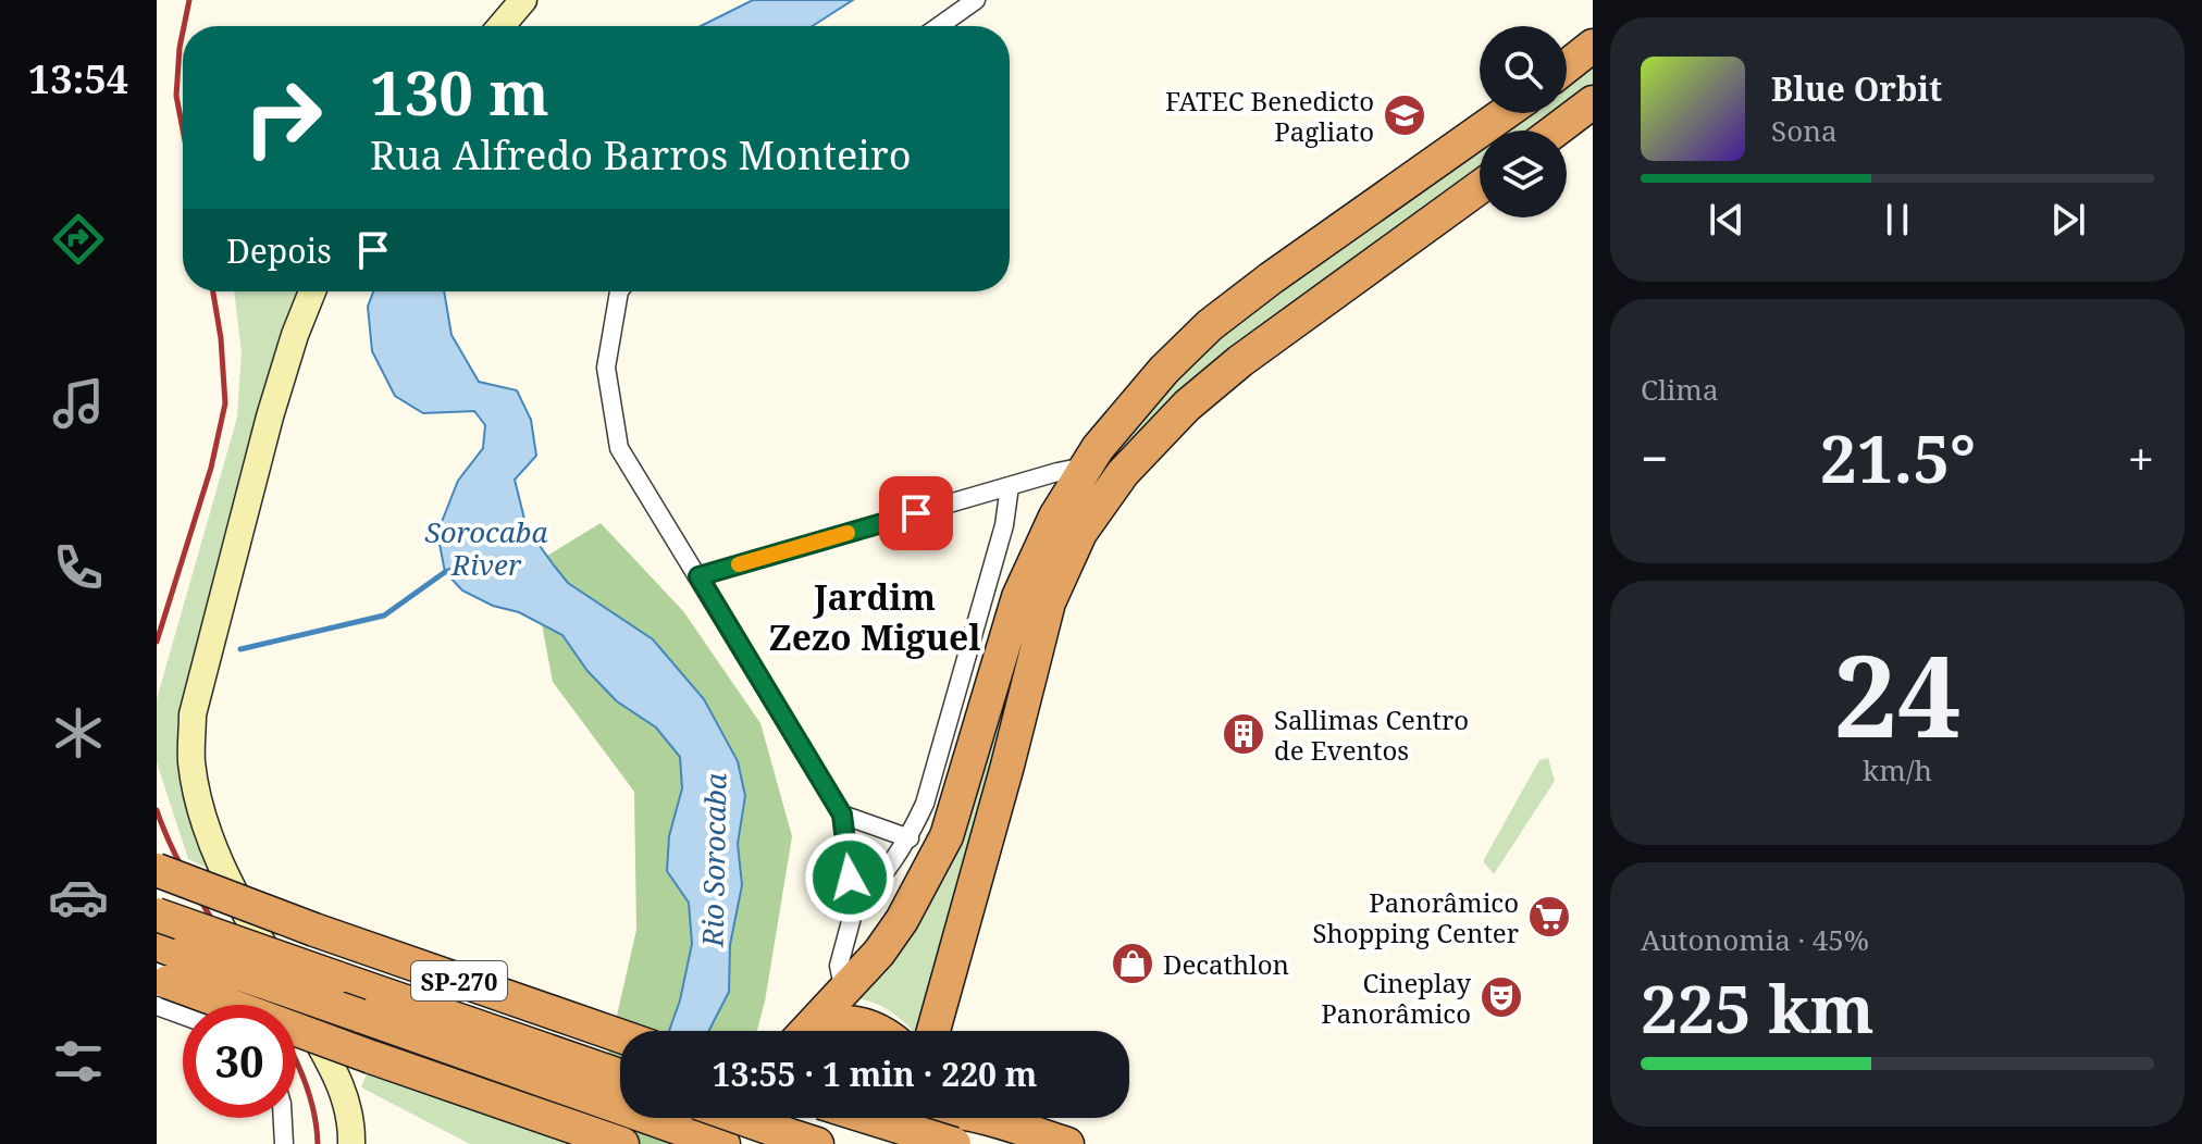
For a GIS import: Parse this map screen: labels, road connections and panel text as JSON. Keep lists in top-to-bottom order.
{
  "streets": {
    "highway": ["SP-270"]
  },
  "districts": ["Jardim Zezo Miguel"],
  "water": ["Sorocaba River", "Rio Sorocaba"],
  "places": {
    "school or university": ["FATEC Benedicto Pagliato"],
    "building": ["Sallimas Centro de Eventos"],
    "supermarket": ["Panorâmico Shopping Center"],
    "shop": ["Decathlon"],
    "theatre": ["Cineplay Panorâmico"]
  },
  "page": {
    "tabs": "13:54",
    "turn": ["130 m", "Rua Alfredo Barros Monteiro"],
    "song": ["Blue Orbit", "Sona"],
    "then": "Depois",
    "tile": [
      "Clima",
      ["24", "km/h"],
      ["Autonomia · 45%", "225 km"]
    ],
    "heat": ["−", "21.5°", "+"],
    "limit": "30",
    "trip": "13:55 · 1 min · 220 m"
  }
}
